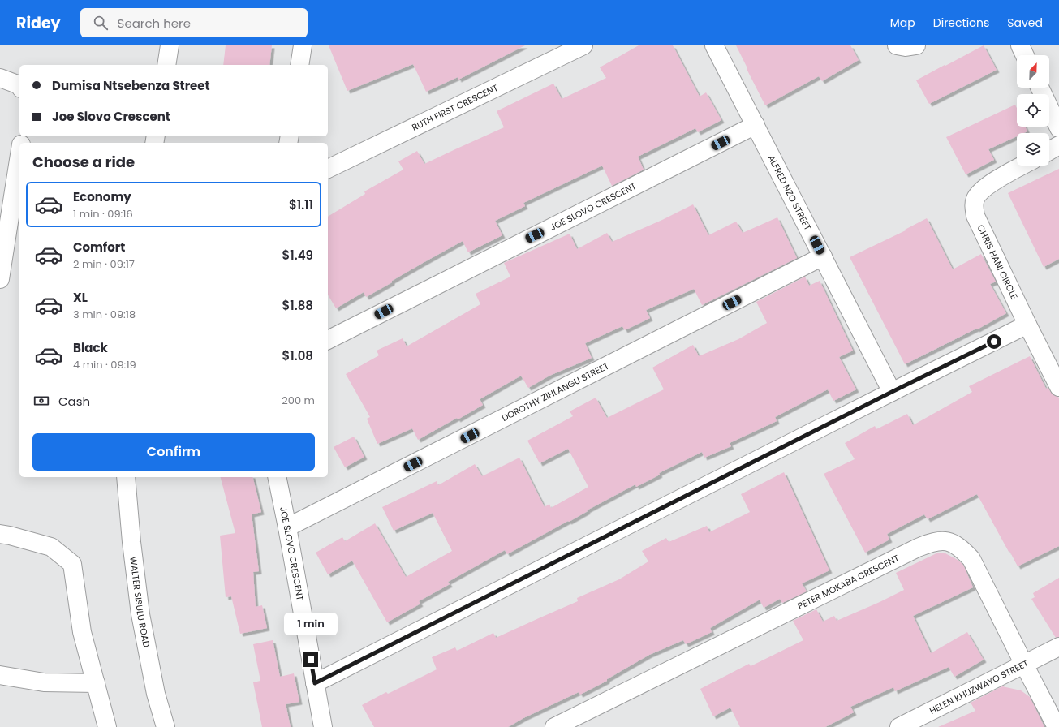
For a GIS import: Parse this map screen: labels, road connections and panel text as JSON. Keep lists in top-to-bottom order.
{
  "streets": {
    "street": [
      "RUTH FIRST CRESCENT",
      "ALFRED NZO STREET",
      "JOE SLOVO CRESCENT",
      "CHRIS HANI CIRCLE",
      "DOROTHY ZIHLANGU STREET",
      "PETER MOKABA CRESCENT",
      "WALTER SISULU ROAD",
      "HELEN KHUZWAYO STREET"
    ]
  },
  "crossings": [
    ["ALFRED NZO STREET", "JOE SLOVO CRESCENT"],
    ["ALFRED NZO STREET", "DOROTHY ZIHLANGU STREET"],
    ["JOE SLOVO CRESCENT", "DOROTHY ZIHLANGU STREET"],
    ["PETER MOKABA CRESCENT", "HELEN KHUZWAYO STREET"]
  ],
  "north": "top right",
  "page": {
    "header": "Ridey",
    "search": "Search here",
    "nav": ["Map", "Directions", "Saved"],
    "banner": ["Dumisa Ntsebenza Street", "Joe Slovo Crescent"],
    "heading": "Choose a ride",
    "list": [
      {
        "name": "Economy",
        "note": "1 min · 09:16",
        "value": "$1.11"
      },
      {
        "name": "Comfort",
        "note": "2 min · 09:17",
        "value": "$1.49"
      },
      {
        "name": "XL",
        "note": "3 min · 09:18",
        "value": "$1.88"
      },
      {
        "name": "Black",
        "note": "4 min · 09:19",
        "value": "$1.08"
      }
    ],
    "pay": ["Cash", "200 m"],
    "buttons": "Confirm",
    "bubble": "1 min"
  }
}
